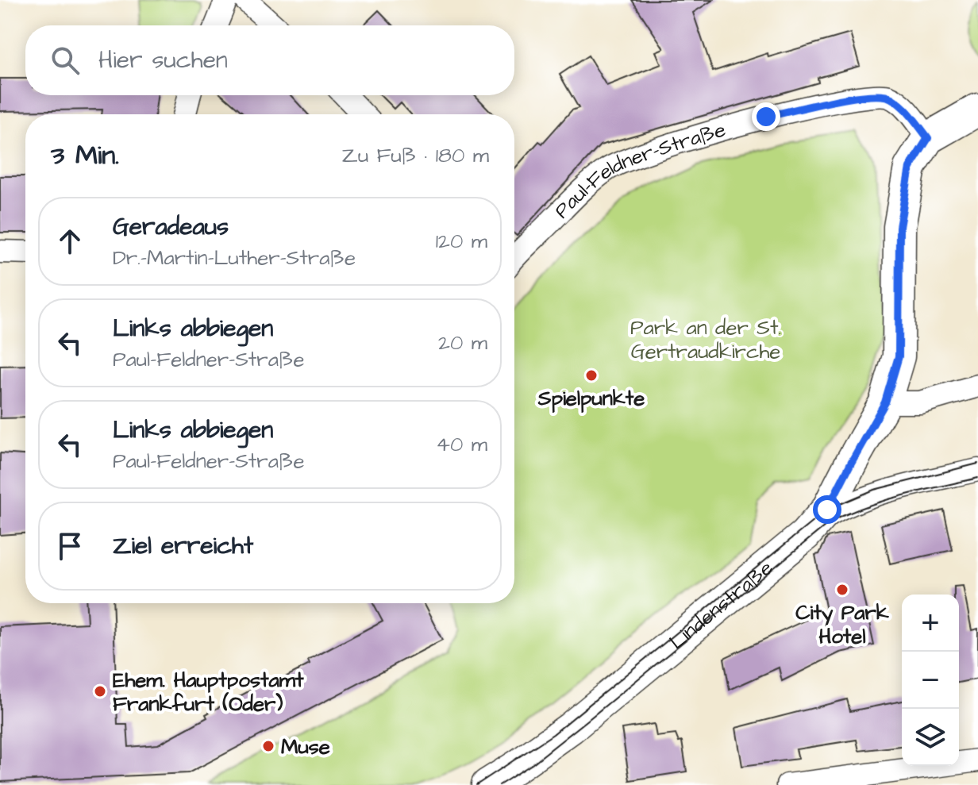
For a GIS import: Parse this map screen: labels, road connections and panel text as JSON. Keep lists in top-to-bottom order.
{
  "streets": {
    "street": ["Paul-Feldner-Straße", "Lindenstraße"]
  },
  "parks": ["Park an der St. Gertraudkirche"],
  "places": [
    "Spielpunkte",
    "City Park Hotel",
    "Ehem. Hauptpostamt Frankfurt (Oder)",
    "Muse"
  ],
  "page": {
    "search": "Hier suchen",
    "heading": ["3 Min.", "Zu Fuß · 180 m"],
    "list": [
      ["Geradeaus", "Dr.-Martin-Luther-Straße", "120 m"],
      ["Links abbiegen", "Paul-Feldner-Straße", "20 m"],
      ["Links abbiegen", "Paul-Feldner-Straße", "40 m"],
      "Ziel erreicht"
    ],
    "map_buttons": ["+", "−"]
  }
}
